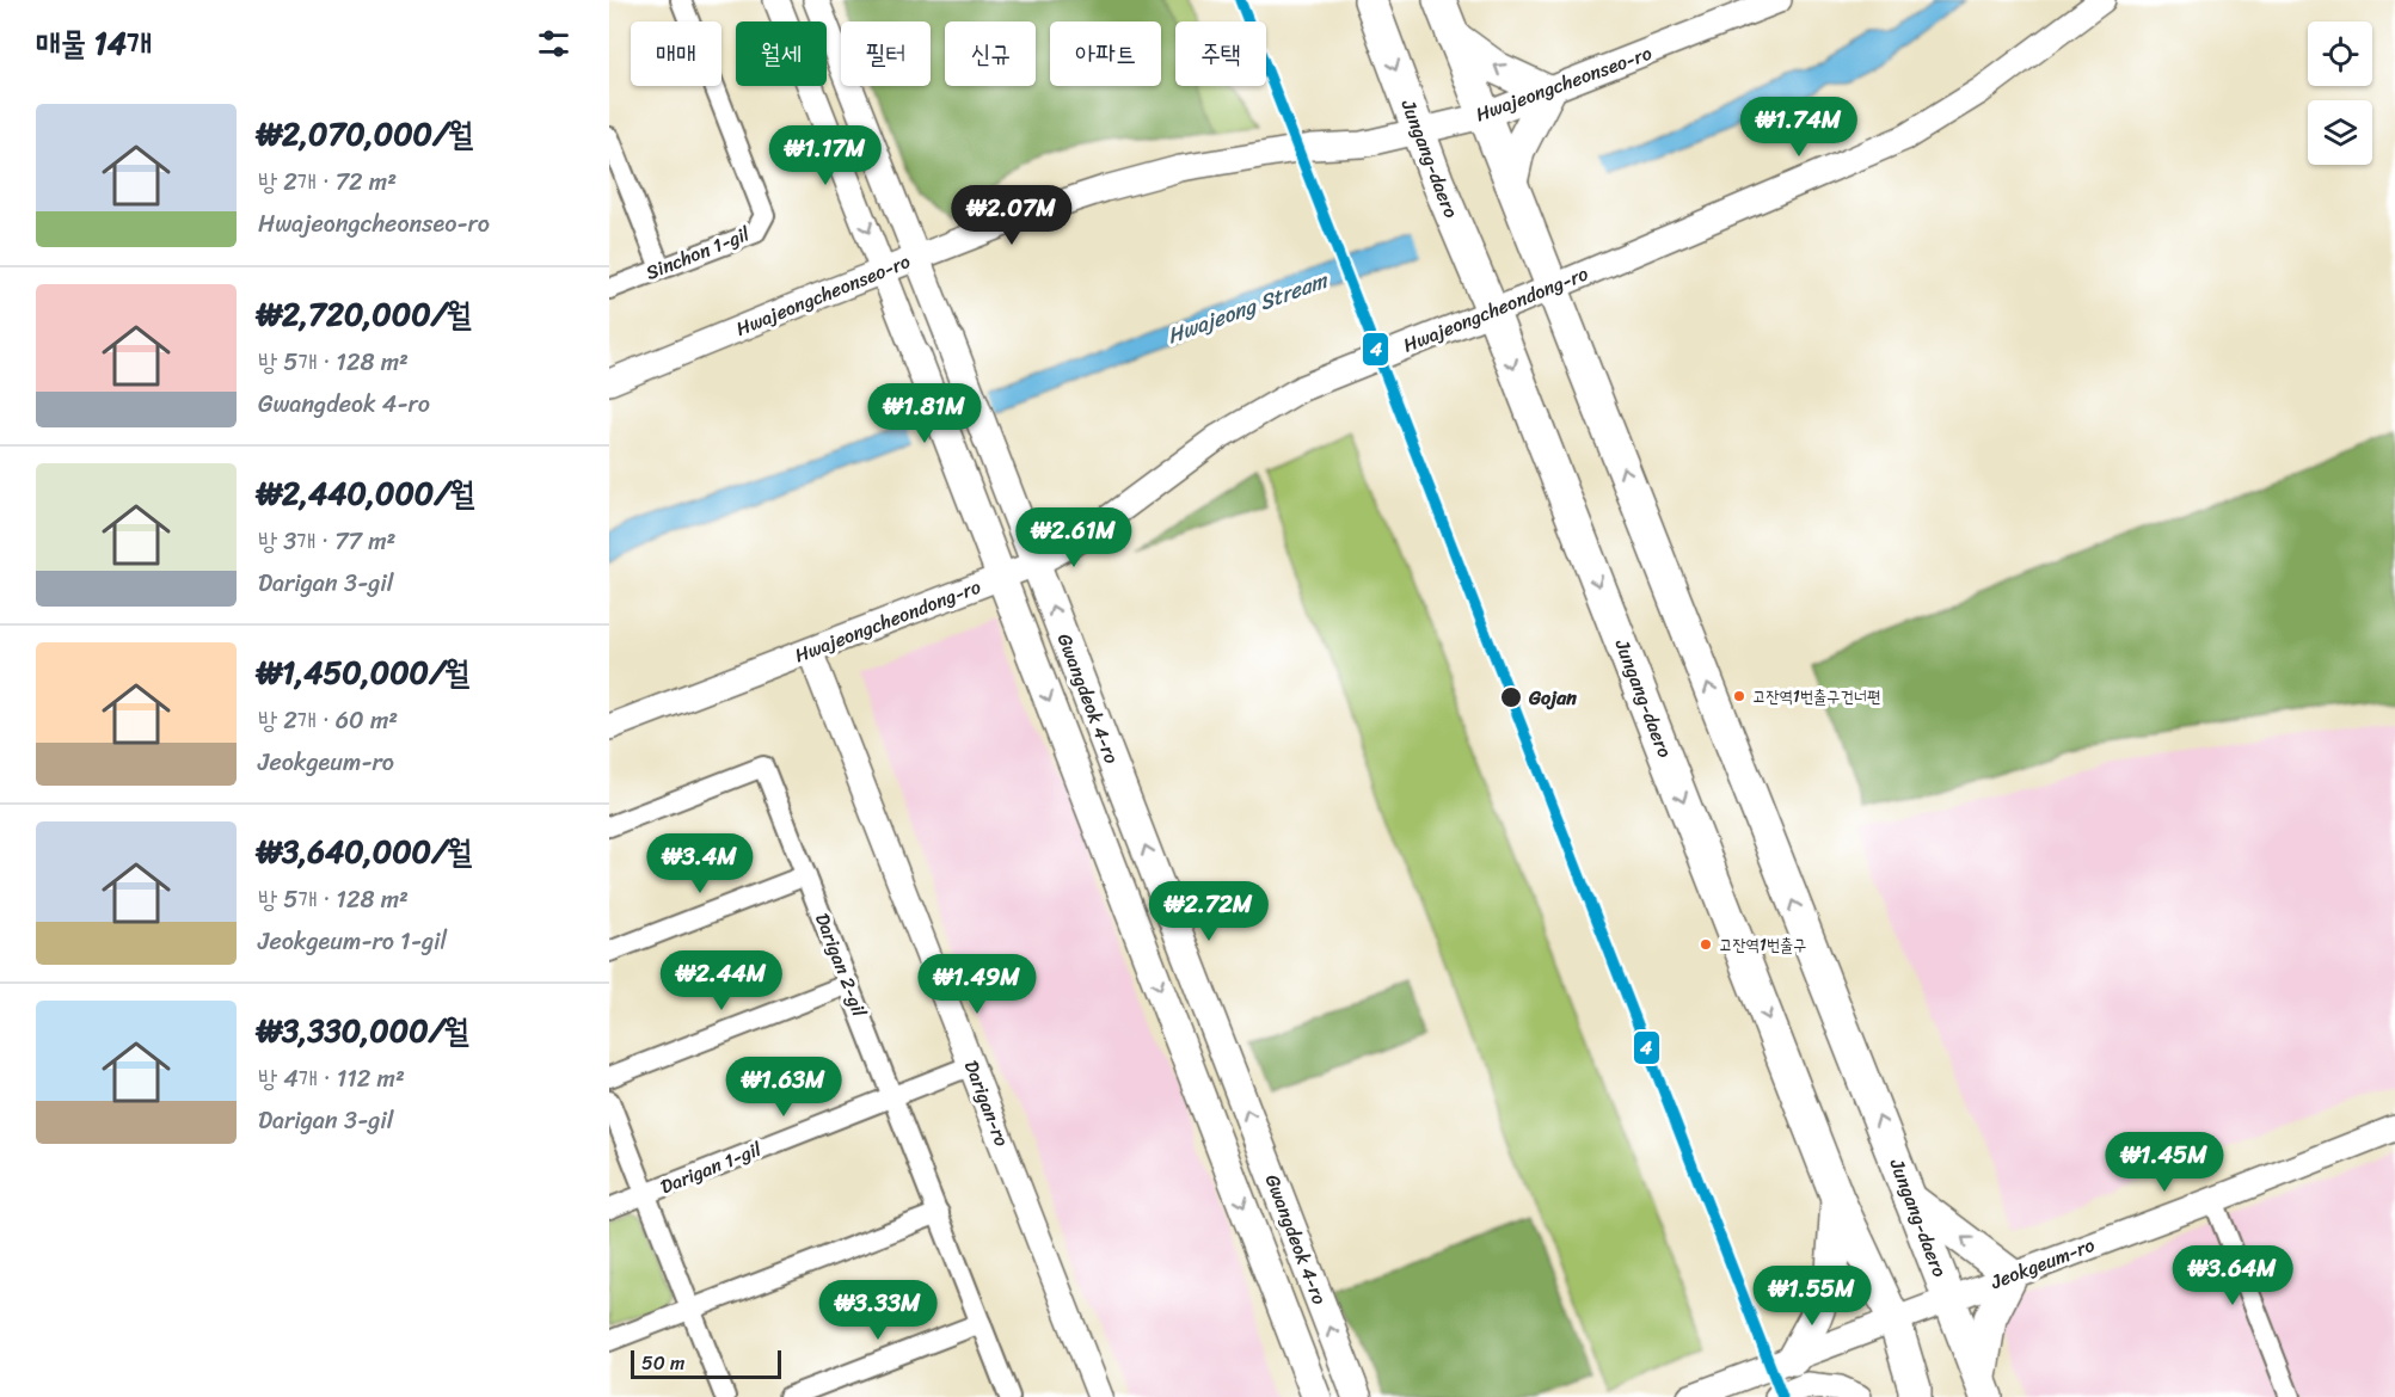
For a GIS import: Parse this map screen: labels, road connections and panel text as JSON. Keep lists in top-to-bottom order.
{
  "streets": {
    "main road": ["Jungang-daero", "Gwangdeok 4-ro"],
    "street": [
      "Hwajeongcheonseo-ro",
      "Sinchon 1-gil",
      "Hwajeongcheondong-ro",
      "Darigan 2-gil",
      "Darigan-ro",
      "Darigan 1-gil",
      "Jeokgeum-ro"
    ]
  },
  "crossings": [
    ["Hwajeongcheonseo-ro", "Jungang-daero"],
    ["Hwajeongcheonseo-ro", "Gwangdeok 4-ro"],
    ["Jungang-daero", "Hwajeongcheondong-ro"],
    ["Jungang-daero", "Jeokgeum-ro"],
    ["Hwajeongcheondong-ro", "Gwangdeok 4-ro"],
    ["Hwajeongcheondong-ro", "Darigan-ro"],
    ["Darigan 2-gil", "Darigan 1-gil"],
    ["Darigan-ro", "Darigan 1-gil"]
  ],
  "water": ["Hwajeong Stream"],
  "places": ["고잔역1번출구건너편", "Gojan", "고잔역1번출구"],
  "lines": ["transit line 4"],
  "scale_bar": "50 m",
  "page": {
    "heading": "매물 14개",
    "chip": [
      "매매",
      "월세",
      "필터",
      "신규",
      "아파트",
      "주택"
    ],
    "list": [
      {
        "name": "₩2,070,000/월",
        "note": "방 2개 · 72 m² · Hwajeongcheonseo-ro"
      },
      {
        "name": "₩2,720,000/월",
        "note": "방 5개 · 128 m² · Gwangdeok 4-ro"
      },
      {
        "name": "₩2,440,000/월",
        "note": "방 3개 · 77 m² · Darigan 3-gil"
      },
      {
        "name": "₩1,450,000/월",
        "note": "방 2개 · 60 m² · Jeokgeum-ro"
      },
      {
        "name": "₩3,640,000/월",
        "note": "방 5개 · 128 m² · Jeokgeum-ro 1-gil"
      },
      {
        "name": "₩3,330,000/월",
        "note": "방 4개 · 112 m² · Darigan 3-gil"
      }
    ],
    "price": [
      "₩1.74M",
      "₩1.17M",
      "₩2.07M",
      "₩1.81M",
      "₩2.61M",
      "₩3.4M",
      "₩2.72M",
      "₩2.44M",
      "₩1.49M",
      "₩1.63M",
      "₩1.45M",
      "₩3.64M",
      "₩1.55M",
      "₩3.33M"
    ],
    "scale": "50 m"
  }
}
